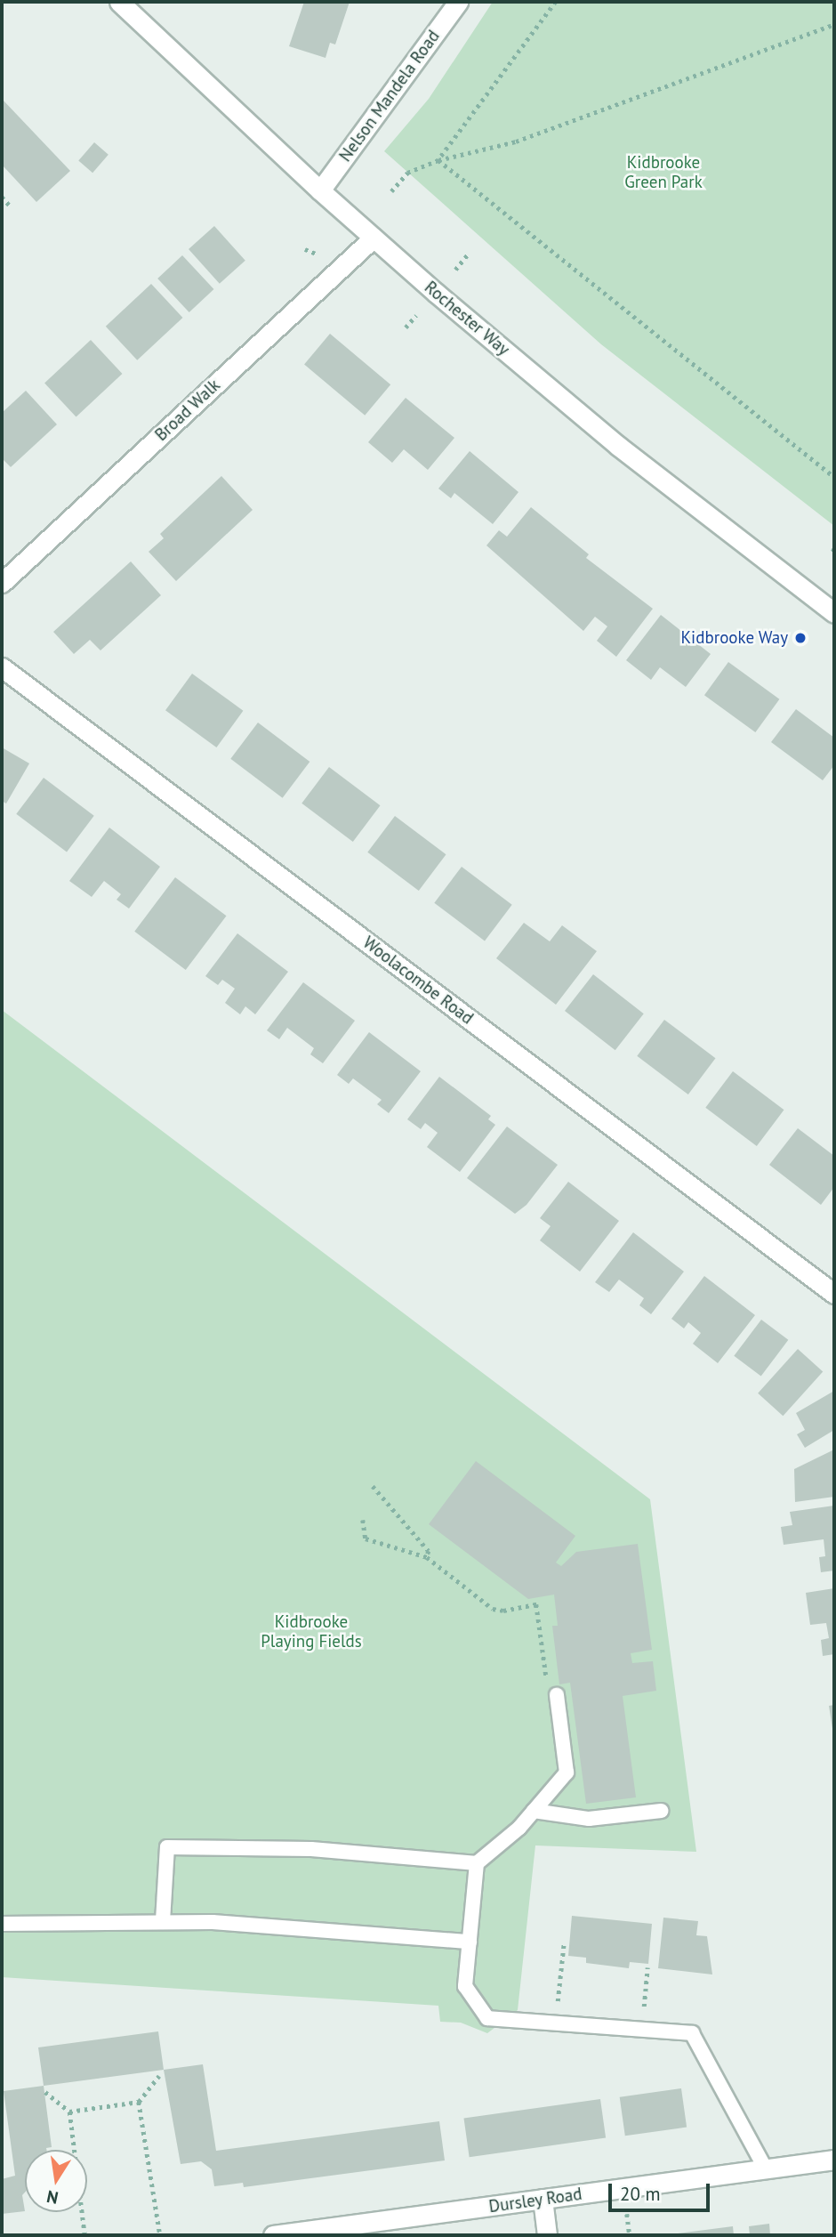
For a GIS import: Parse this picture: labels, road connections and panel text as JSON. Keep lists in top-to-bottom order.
{
  "streets": {
    "street": [
      "Nelson Mandela Road",
      "Rochester Way",
      "Broad Walk",
      "Woolacombe Road",
      "Dursley Road"
    ]
  },
  "crossings": [
    ["Nelson Mandela Road", "Rochester Way"],
    ["Rochester Way", "Broad Walk"]
  ],
  "parks": ["Kidbrooke Green Park", "Kidbrooke Playing Fields"],
  "places": ["Kidbrooke Way"],
  "scale_bar": "20 m",
  "north": "bottom"
}
